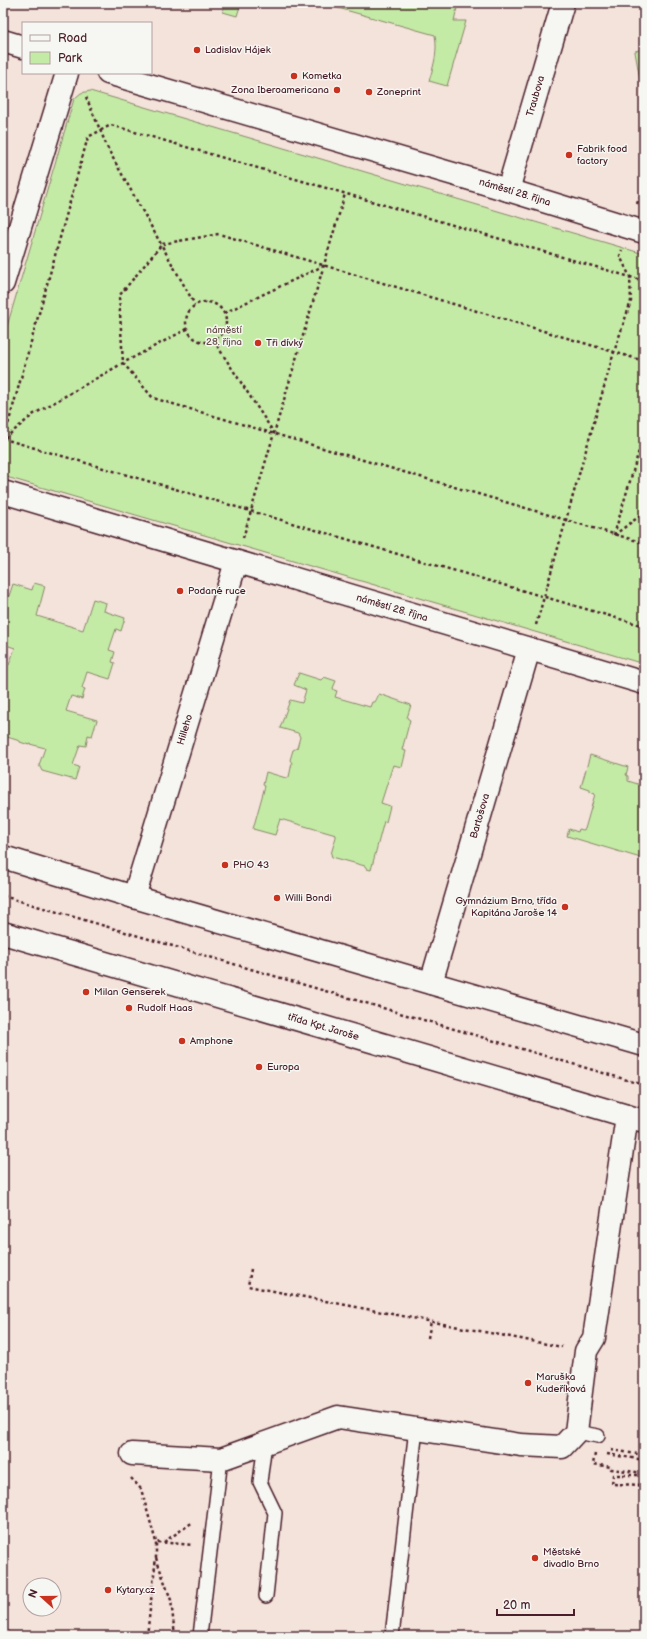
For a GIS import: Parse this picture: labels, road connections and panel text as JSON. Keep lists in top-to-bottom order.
{
  "streets": {
    "street": [
      "Traubova",
      "náměstí 28. října",
      "Hilleho",
      "Bartošova",
      "třída Kpt. Jaroše"
    ]
  },
  "crossings": [
    ["Traubova", "náměstí 28. října"],
    ["náměstí 28. října", "Hilleho"],
    ["náměstí 28. října", "Bartošova"]
  ],
  "parks": ["náměstí 28. října"],
  "places": [
    "Ladislav Hájek",
    "Kometka",
    "Zona Iberoamericana",
    "Zoneprint",
    "Fabrik food factory",
    "Tři dívky",
    "Podané ruce",
    "PHO 43",
    "Willi Bondi",
    "Gymnázium Brno, třída Kapitána Jaroše 14",
    "Milan Genserek",
    "Rudolf Haas",
    "Amphone",
    "Europa",
    "Maruška Kudeříková",
    "Městské divadlo Brno",
    "Kytary.cz"
  ],
  "legend": ["Road", "Park"],
  "scale_bar": "20 m",
  "north": "left"
}
